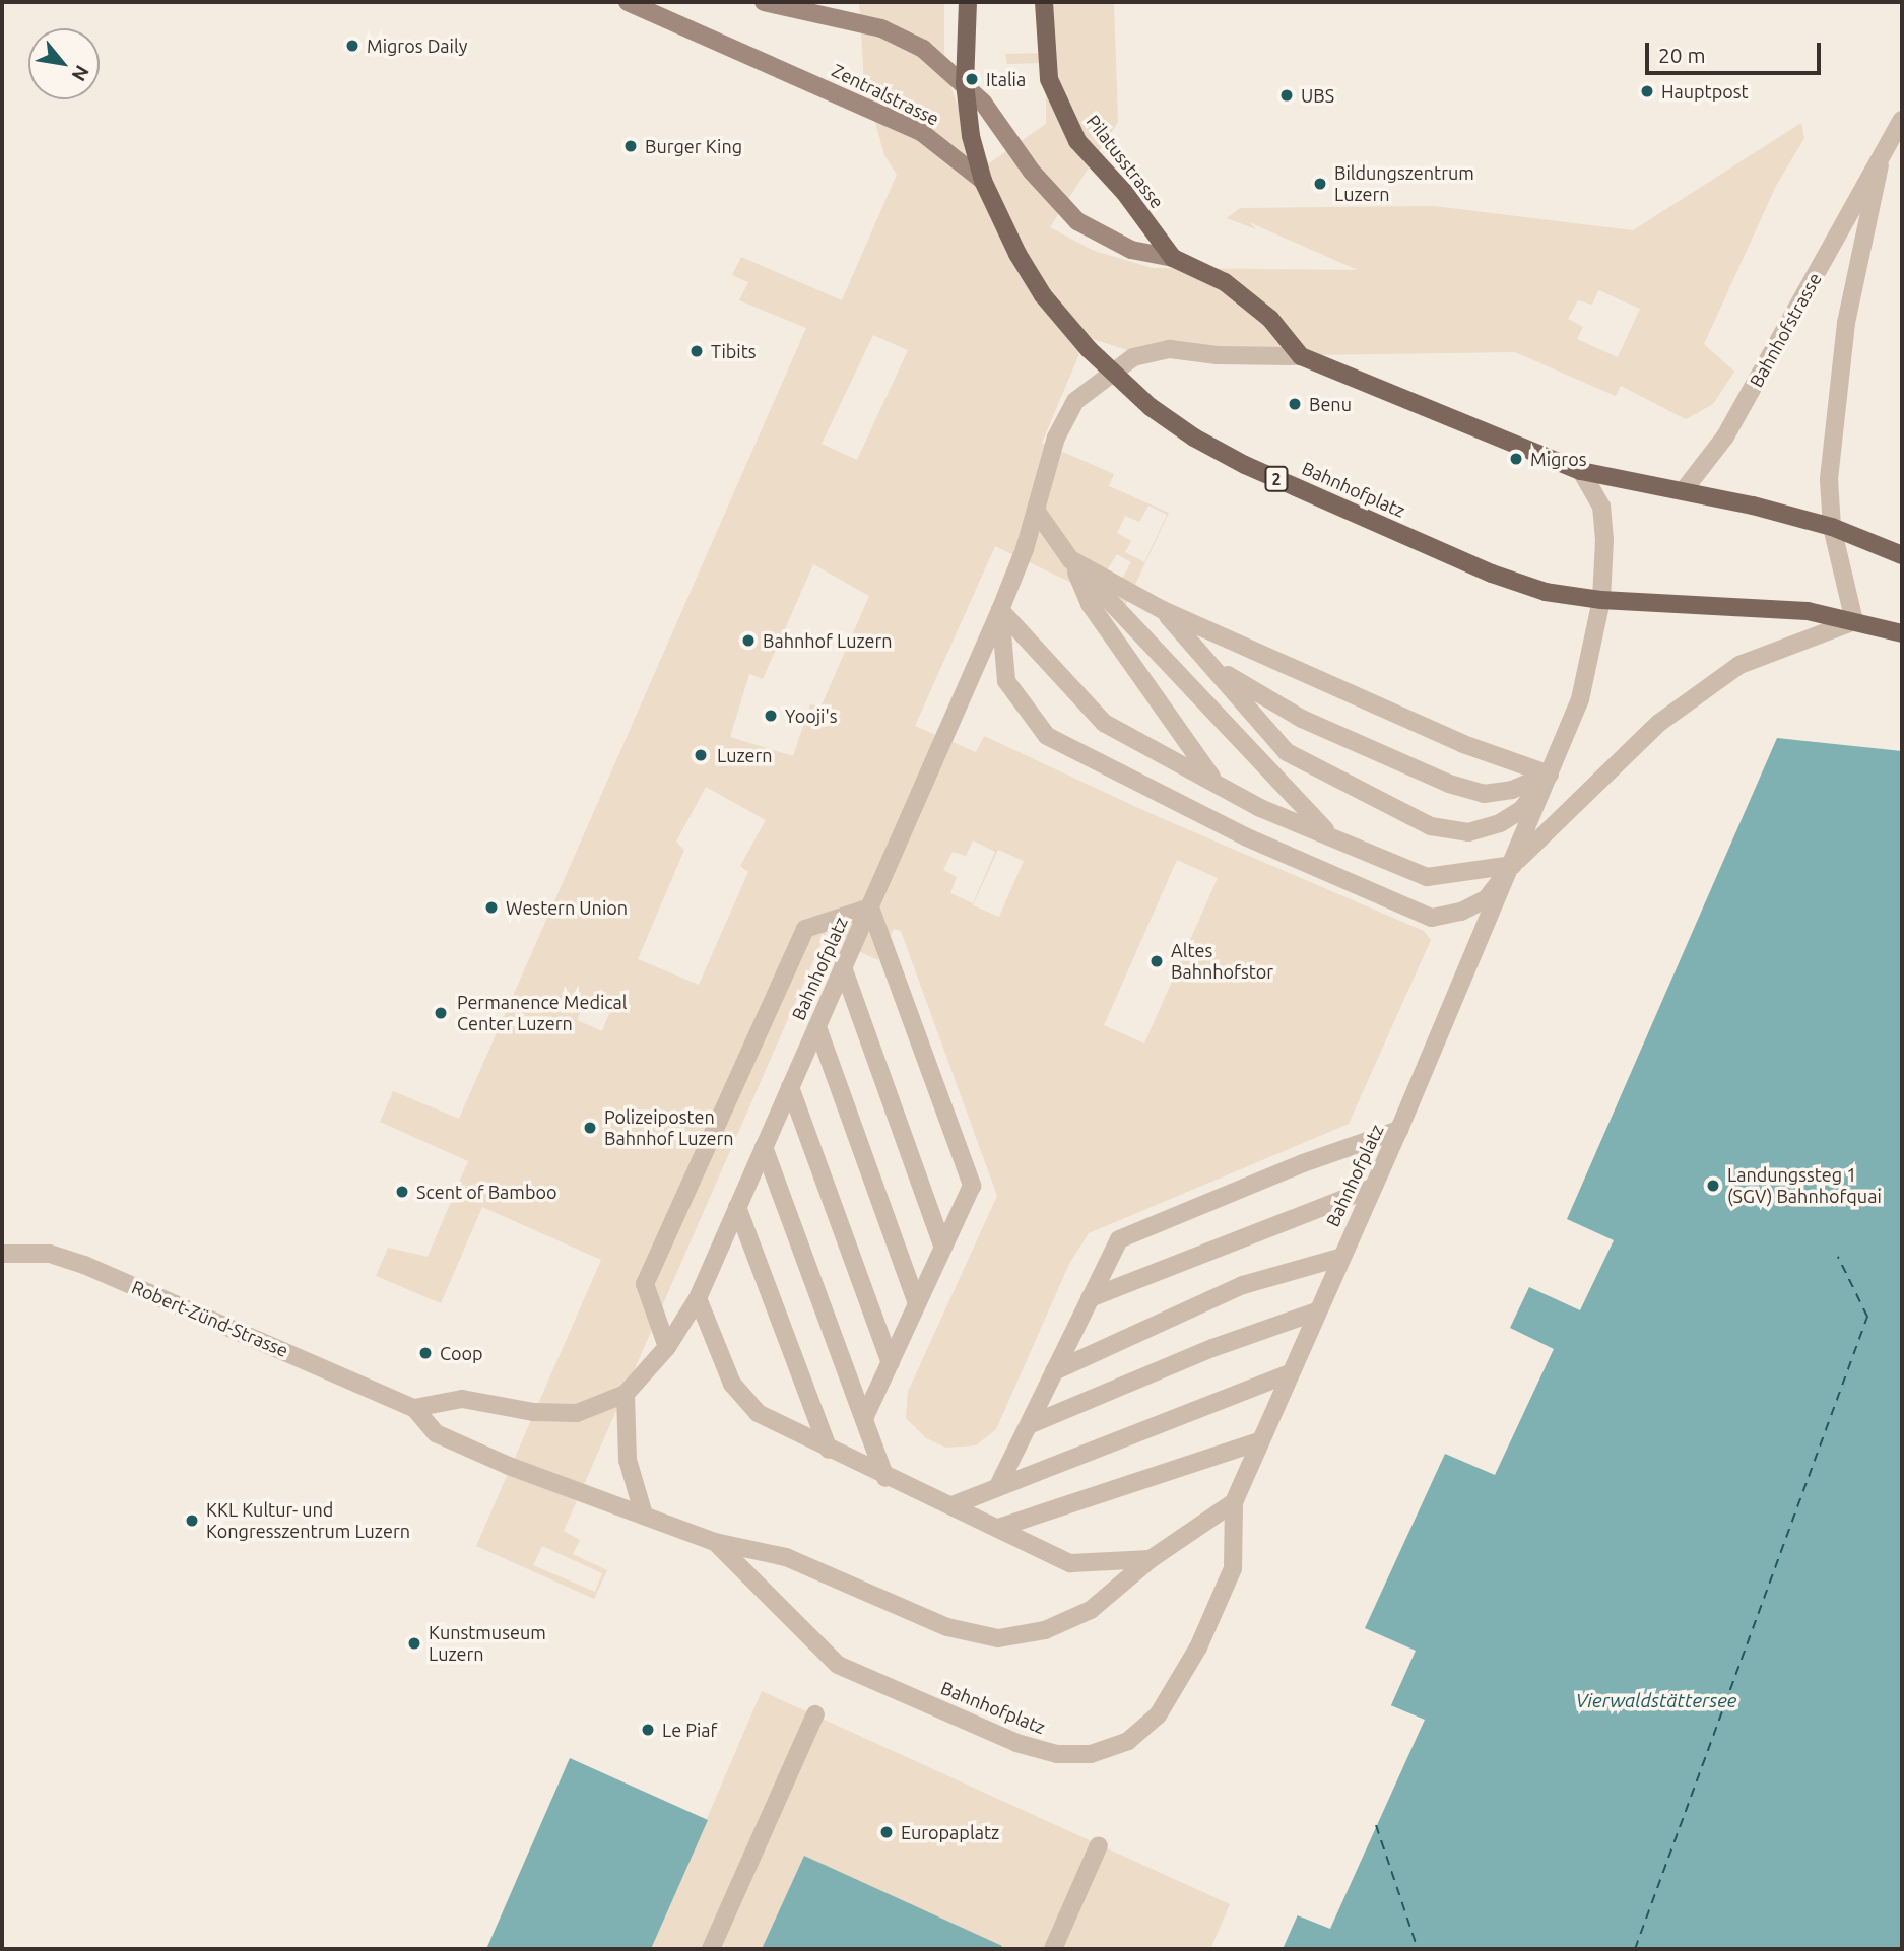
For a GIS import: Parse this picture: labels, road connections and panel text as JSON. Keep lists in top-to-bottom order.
{
  "streets": {
    "main road": [
      "Zentralstrasse",
      "Pilatusstrasse",
      "2",
      "Bahnhofplatz"
    ],
    "street": ["Bahnhofstrasse", "Robert-Zünd-Strasse"]
  },
  "crossings": [
    ["Zentralstrasse", "2"],
    ["Zentralstrasse", "Bahnhofplatz"],
    ["Pilatusstrasse", "Bahnhofplatz"],
    ["Bahnhofstrasse", "Bahnhofplatz"],
    ["Bahnhofplatz", "Robert-Zünd-Strasse"]
  ],
  "water": ["Vierwaldstättersee"],
  "places": [
    "Migros Daily",
    "Italia",
    "Hauptpost",
    "UBS",
    "Burger King",
    "Bildungszentrum Luzern",
    "Tibits",
    "Benu",
    "Migros",
    "Bahnhof Luzern",
    "Yooji's",
    "Luzern",
    "Western Union",
    "Altes Bahnhofstor",
    "Permanence Medical Center Luzern",
    "Polizeiposten Bahnhof Luzern",
    "Landungssteg 1 (SGV) Bahnhofquai",
    "Scent of Bamboo",
    "Coop",
    "KKL Kultur- und Kongresszentrum Luzern",
    "Kunstmuseum Luzern",
    "Le Piaf",
    "Europaplatz"
  ],
  "scale_bar": "20 m",
  "north": "bottom right"
}
